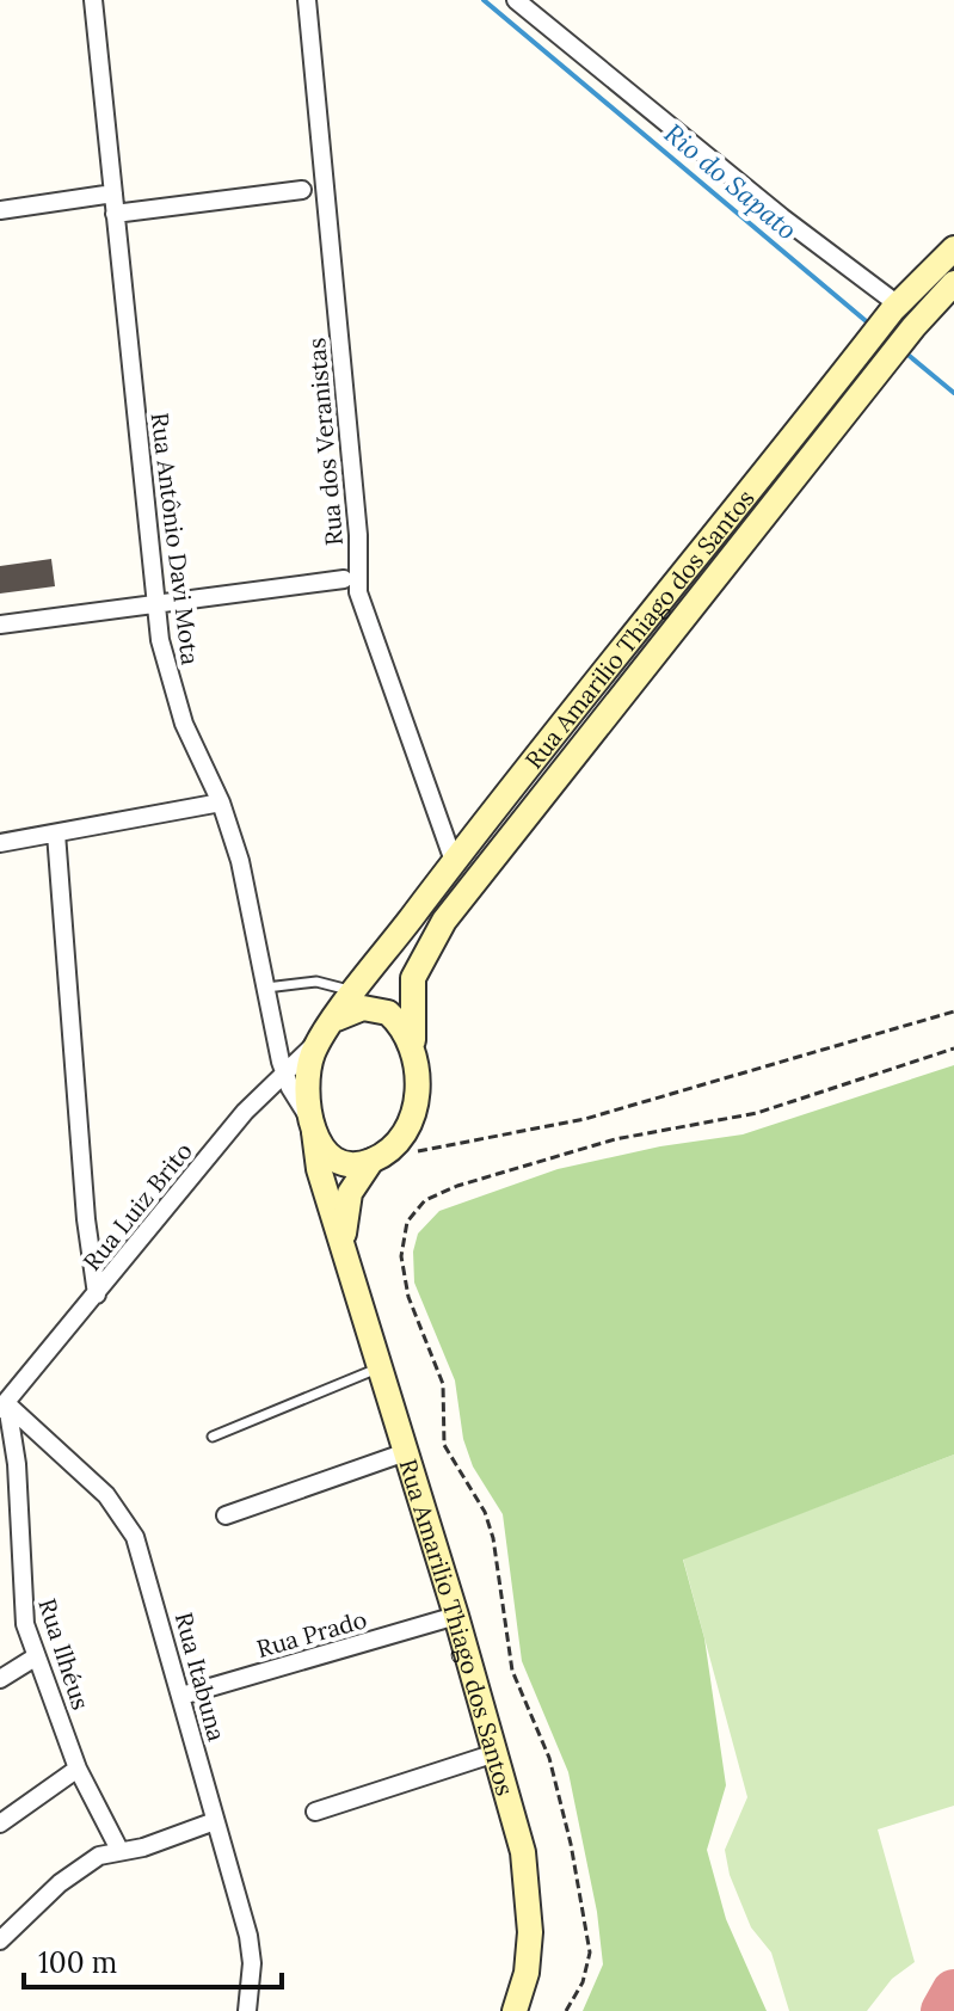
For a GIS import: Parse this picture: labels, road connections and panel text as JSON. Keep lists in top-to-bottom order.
{
  "streets": {
    "main road": ["Rua Amarilio Thiago dos Santos"],
    "street": [
      "Rua dos Veranistas",
      "Rua Antônio Davi Mota",
      "Rua Luiz Brito",
      "Rua Prado",
      "Rua Ilhéus",
      "Rua Itabuna"
    ]
  },
  "crossings": [
    ["Rua dos Veranistas", "Rua Amarilio Thiago dos Santos"],
    ["Rua Antônio Davi Mota", "Rua Amarilio Thiago dos Santos"],
    ["Rua Antônio Davi Mota", "Rua Luiz Brito"],
    ["Rua Amarilio Thiago dos Santos", "Rua Luiz Brito"],
    ["Rua Amarilio Thiago dos Santos", "Rua Prado"],
    ["Rua Luiz Brito", "Rua Ilhéus"],
    ["Rua Luiz Brito", "Rua Itabuna"],
    ["Rua Prado", "Rua Itabuna"],
    ["Rua Ilhéus", "Rua Itabuna"]
  ],
  "water": ["Rio do Sapato"],
  "scale_bar": "100 m"
}
